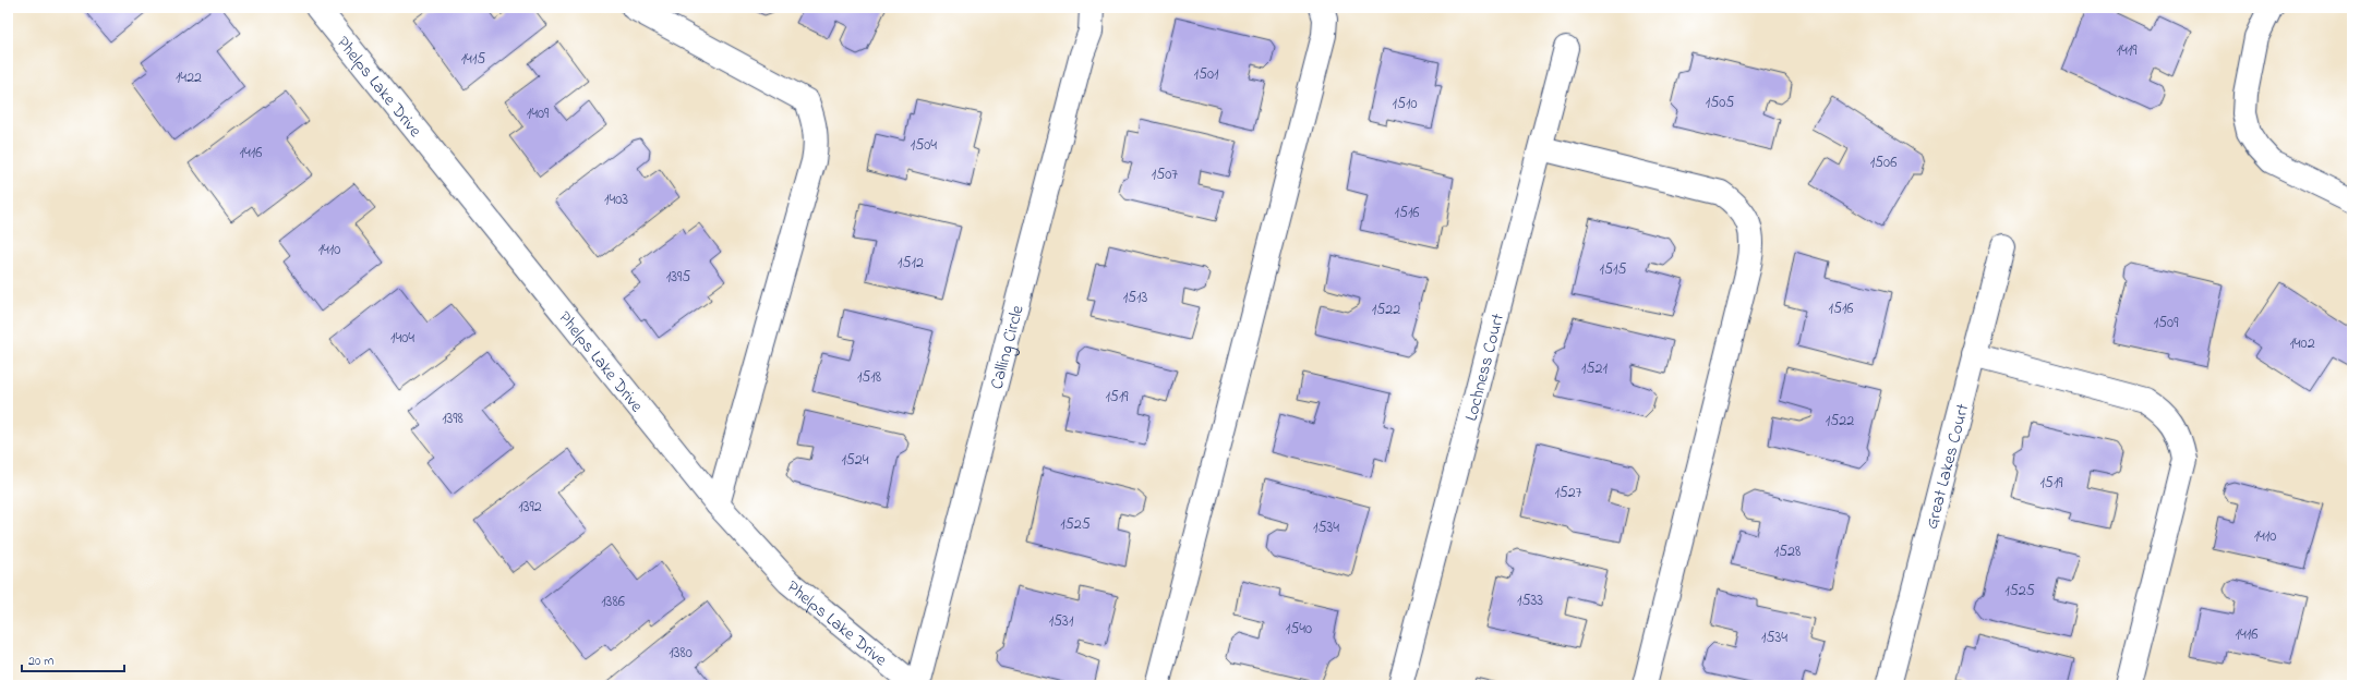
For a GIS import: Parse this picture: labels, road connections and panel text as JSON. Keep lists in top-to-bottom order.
{
  "streets": {
    "street": [
      "Phelps Lake Drive",
      "Calling Circle",
      "Lochness Court",
      "Great Lakes Court"
    ]
  },
  "crossings": [
    ["Phelps Lake Drive", "Calling Circle"]
  ],
  "house_numbers": [
    "1419",
    "1415",
    "1501",
    "1422",
    "1505",
    "1510",
    "1409",
    "1504",
    "1416",
    "1506",
    "1507",
    "1403",
    "1516",
    "1410",
    "1512",
    "1515",
    "1395",
    "1513",
    "1516",
    "1522",
    "1509",
    "1404",
    "1402",
    "1521",
    "1518",
    "1519",
    "1398",
    "1522",
    "1524",
    "1519",
    "1527",
    "1392",
    "1525",
    "1534",
    "1410",
    "1528",
    "1525",
    "1533",
    "1386",
    "1531",
    "1540",
    "1416",
    "1534",
    "1380"
  ],
  "scale_bar": "20 m"
}
